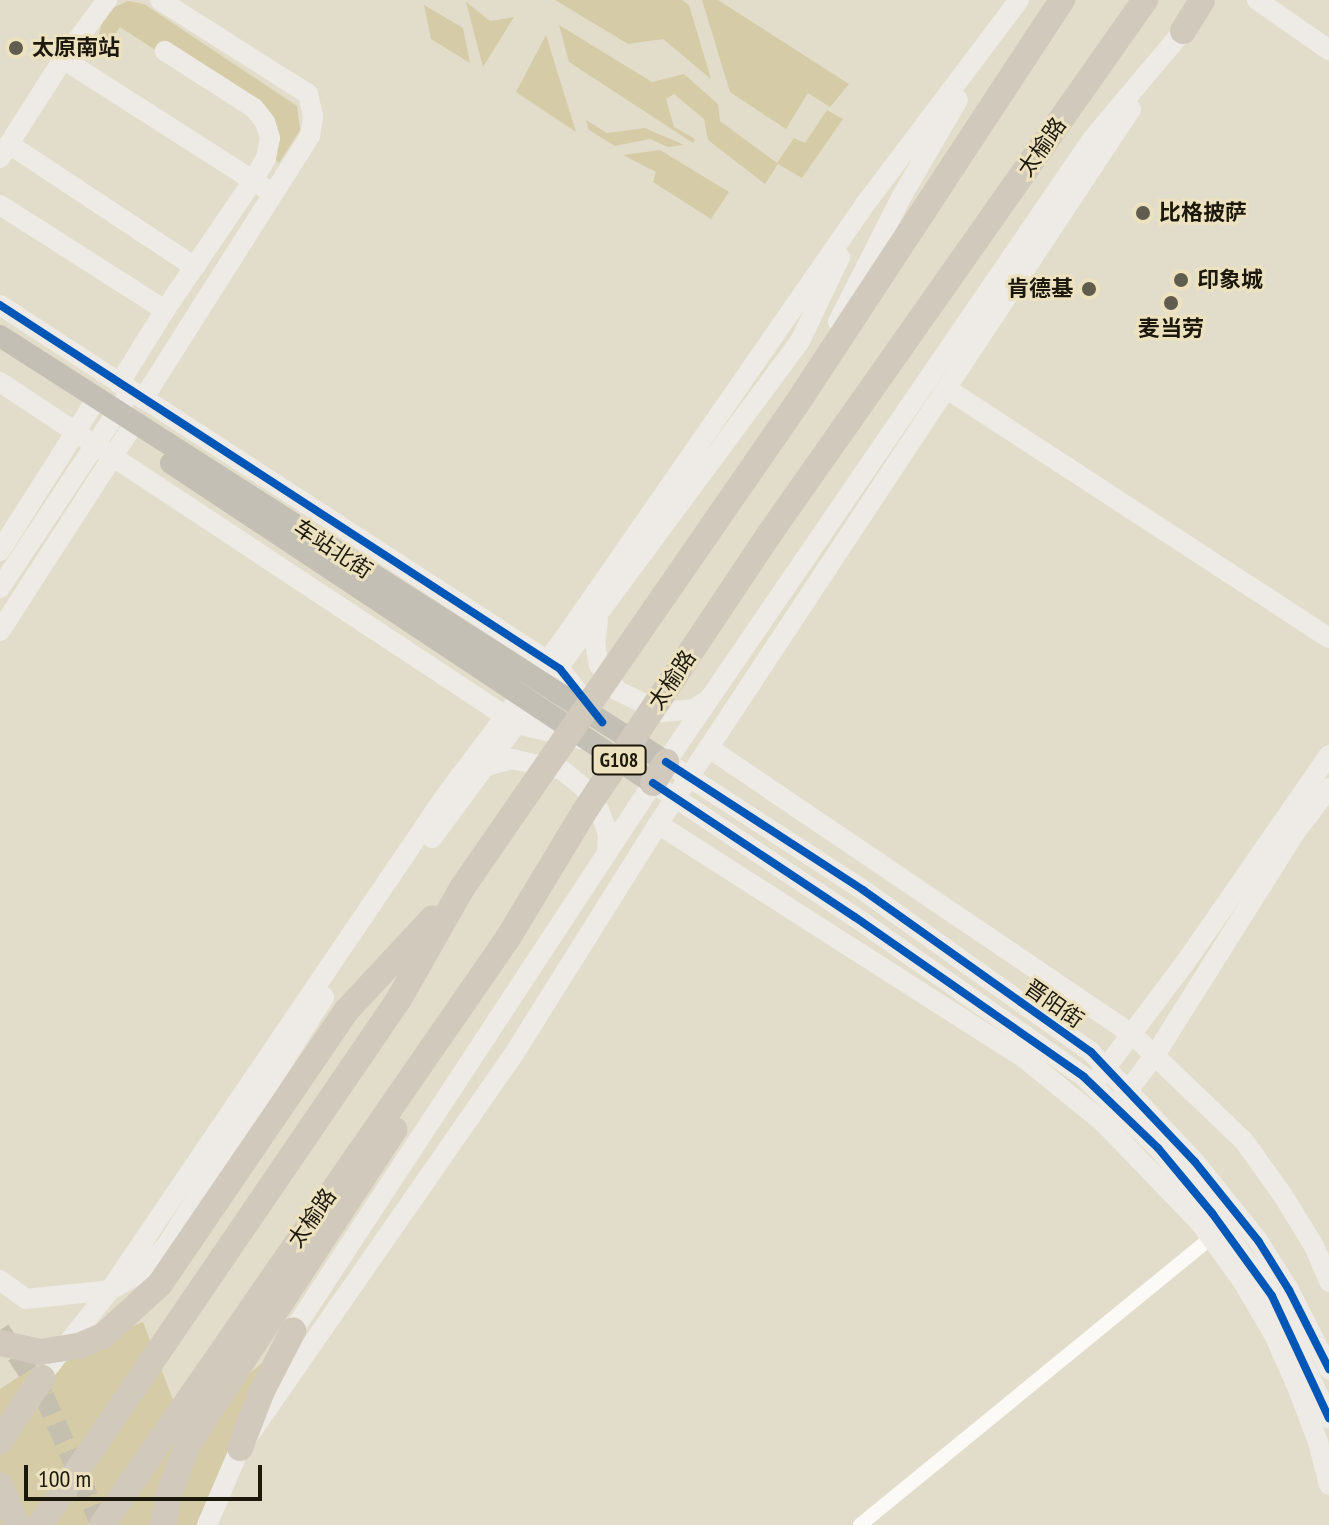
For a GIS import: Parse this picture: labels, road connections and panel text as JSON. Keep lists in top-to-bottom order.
{
  "streets": {
    "highway": ["太榆路", "G108"],
    "main road": ["晋阳街"],
    "cycle path": ["车站北街"]
  },
  "places": [
    "太原南站",
    "比格披萨",
    "印象城",
    "肯德基",
    "麦当劳"
  ],
  "scale_bar": "100 m"
}
